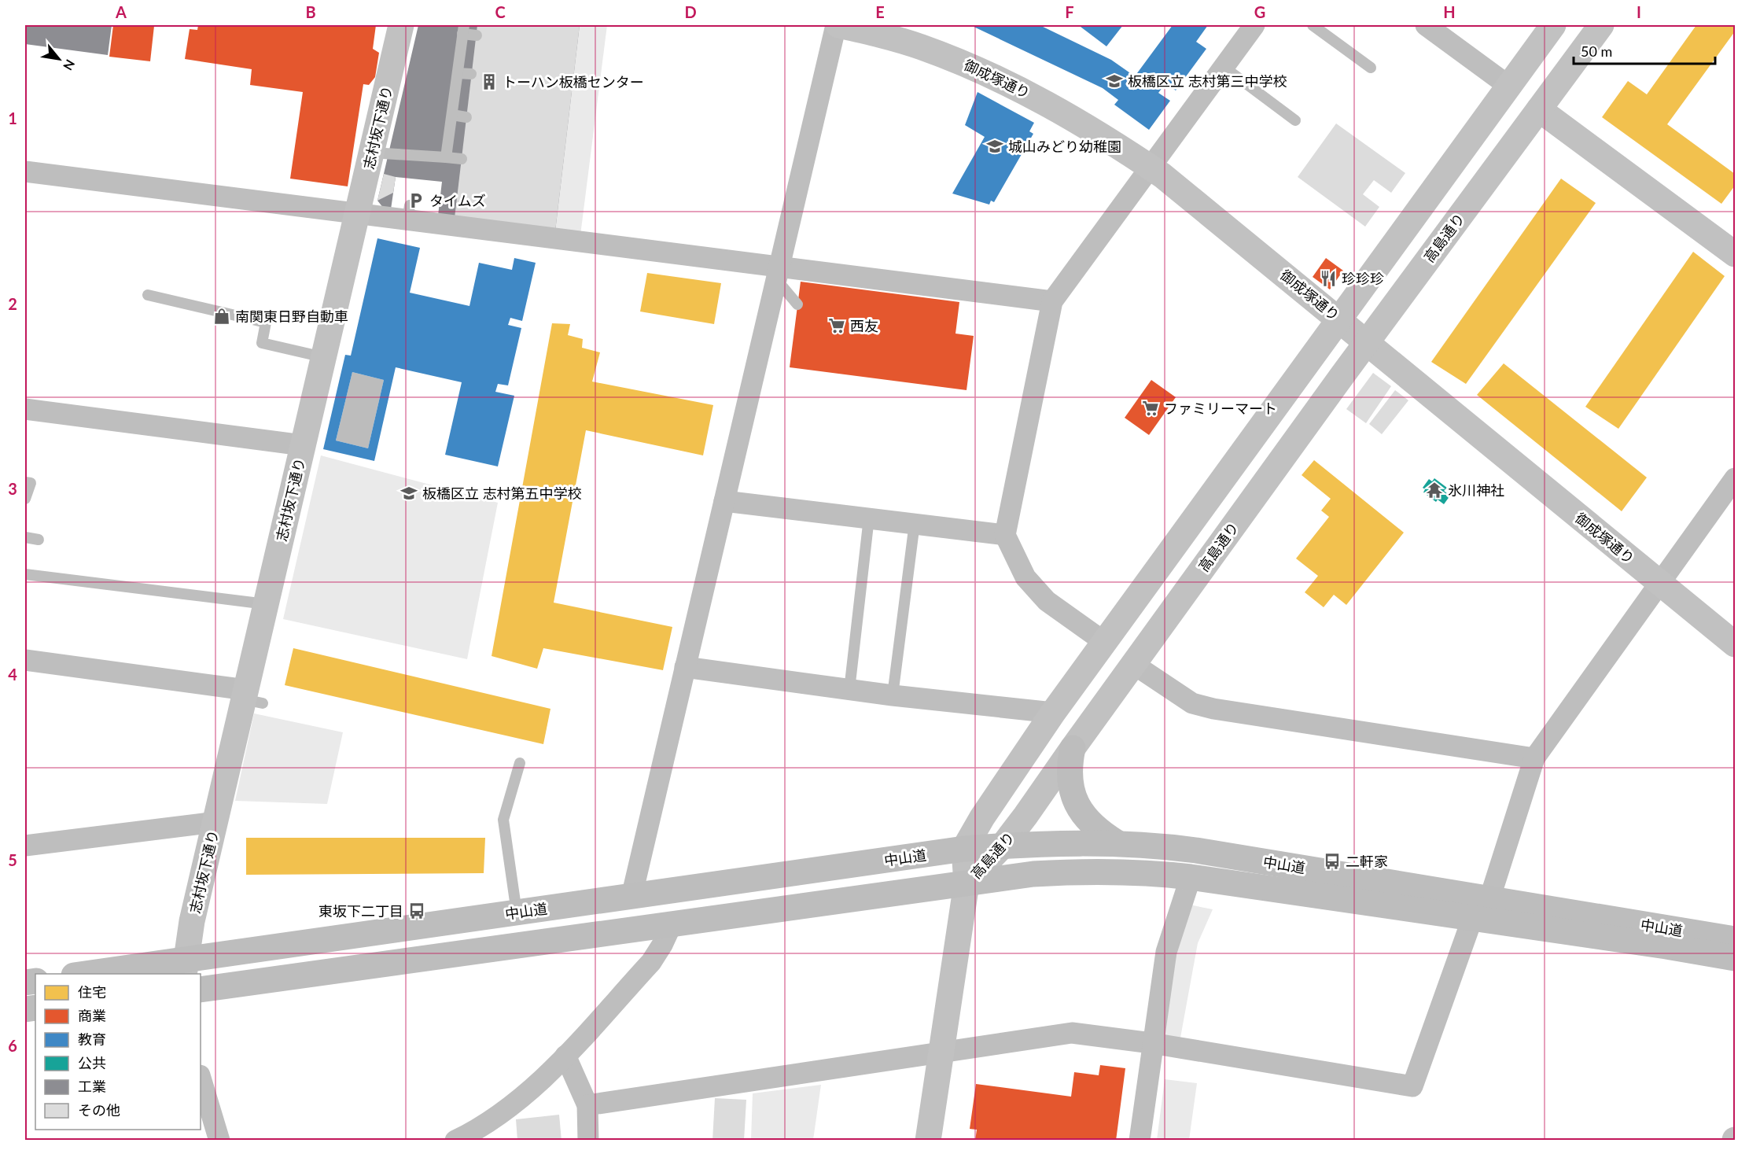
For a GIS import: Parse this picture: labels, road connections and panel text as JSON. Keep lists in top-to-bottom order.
{
  "streets": {
    "highway": ["中山道"],
    "street": ["御成塚通り", "志村坂下通り", "高島通り"]
  },
  "crossings": [
    ["御成塚通り", "高島通り"],
    ["志村坂下通り", "中山道"],
    ["高島通り", "中山道"]
  ],
  "places": {
    "school or university": ["板橋区立 志村第三中学校", "城山みどり幼稚園", "板橋区立 志村第五中学校"],
    "building": ["トーハン板橋センター"],
    "parking": ["タイムズ"],
    "restaurant": ["珍珍珍"],
    "shop": ["南関東日野自動車"],
    "supermarket": ["西友", "ファミリーマート"],
    "temple": ["氷川神社"],
    "bus stop": ["二軒家", "東坂下二丁目"]
  },
  "legend": [
    "住宅",
    "商業",
    "教育",
    "公共",
    "工業",
    "その他"
  ],
  "scale_bar": "50 m",
  "north": "bottom right",
  "grid": {
    "columns": [
      "A",
      "B",
      "C",
      "D",
      "E",
      "F",
      "G",
      "H",
      "I"
    ],
    "rows": [
      "1",
      "2",
      "3",
      "4",
      "5",
      "6"
    ]
  }
}
